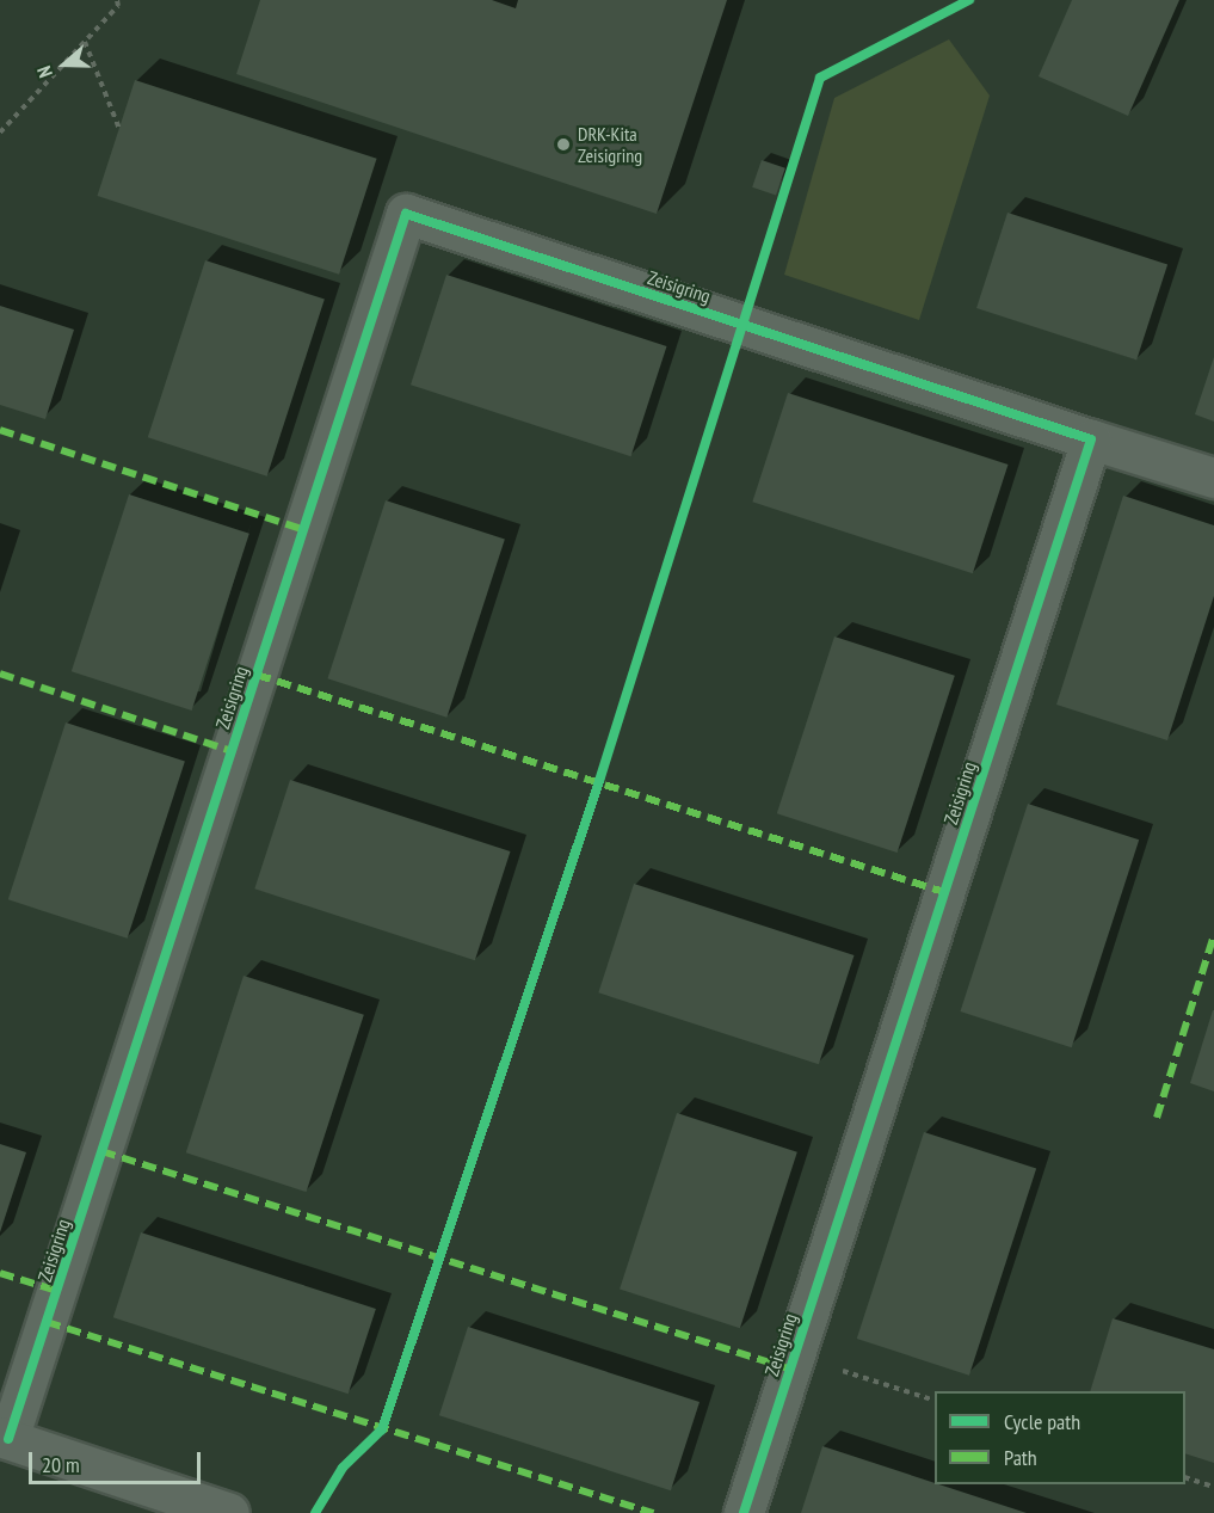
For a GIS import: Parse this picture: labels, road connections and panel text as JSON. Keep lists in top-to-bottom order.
{
  "streets": {
    "street": ["Zeisigring"]
  },
  "places": ["DRK-Kita Zeisigring"],
  "legend": ["Cycle path", "Path"],
  "scale_bar": "20 m",
  "north": "left"
}
